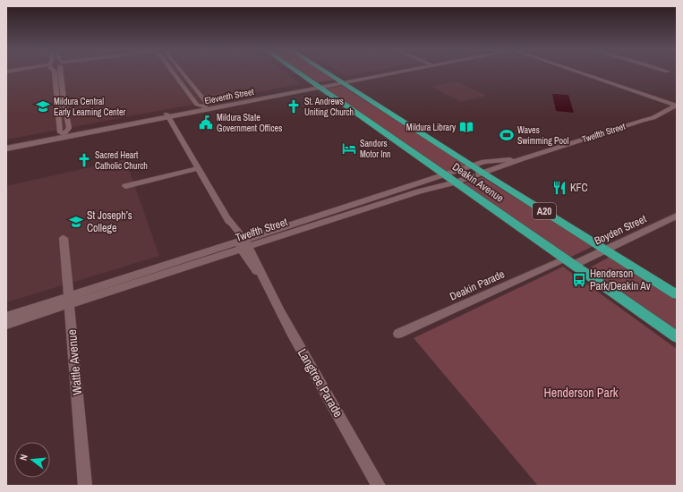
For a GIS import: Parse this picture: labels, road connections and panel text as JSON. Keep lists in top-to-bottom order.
{
  "streets": {
    "highway": ["Deakin Avenue", "A20"],
    "main road": ["Eleventh Street"],
    "street": [
      "Twelfth Street",
      "Boyden Street",
      "Deakin Parade",
      "Wattle Avenue",
      "Langtree Parade"
    ]
  },
  "crossings": [
    ["Eleventh Street", "Deakin Avenue"],
    ["Eleventh Street", "Langtree Parade"],
    ["Twelfth Street", "Deakin Avenue"],
    ["Twelfth Street", "Wattle Avenue"],
    ["Twelfth Street", "Langtree Parade"],
    ["Deakin Avenue", "Boyden Street"],
    ["Deakin Avenue", "Deakin Parade"],
    ["Boyden Street", "Deakin Parade"]
  ],
  "parks": ["Henderson Park"],
  "places": {
    "school or university": ["Mildura Central Early Learning Center", "St Joseph’s College"],
    "church": ["St. Andrews Uniting Church", "Sacred Heart Catholic Church"],
    "public building": ["Mildura State Government Offices"],
    "library": ["Mildura Library"],
    "sports": ["Waves Swimming Pool"],
    "hotel": ["Sandors Motor Inn"],
    "restaurant": ["KFC"],
    "bus stop": ["Henderson Park/Deakin Av"]
  },
  "north": "left"
}
